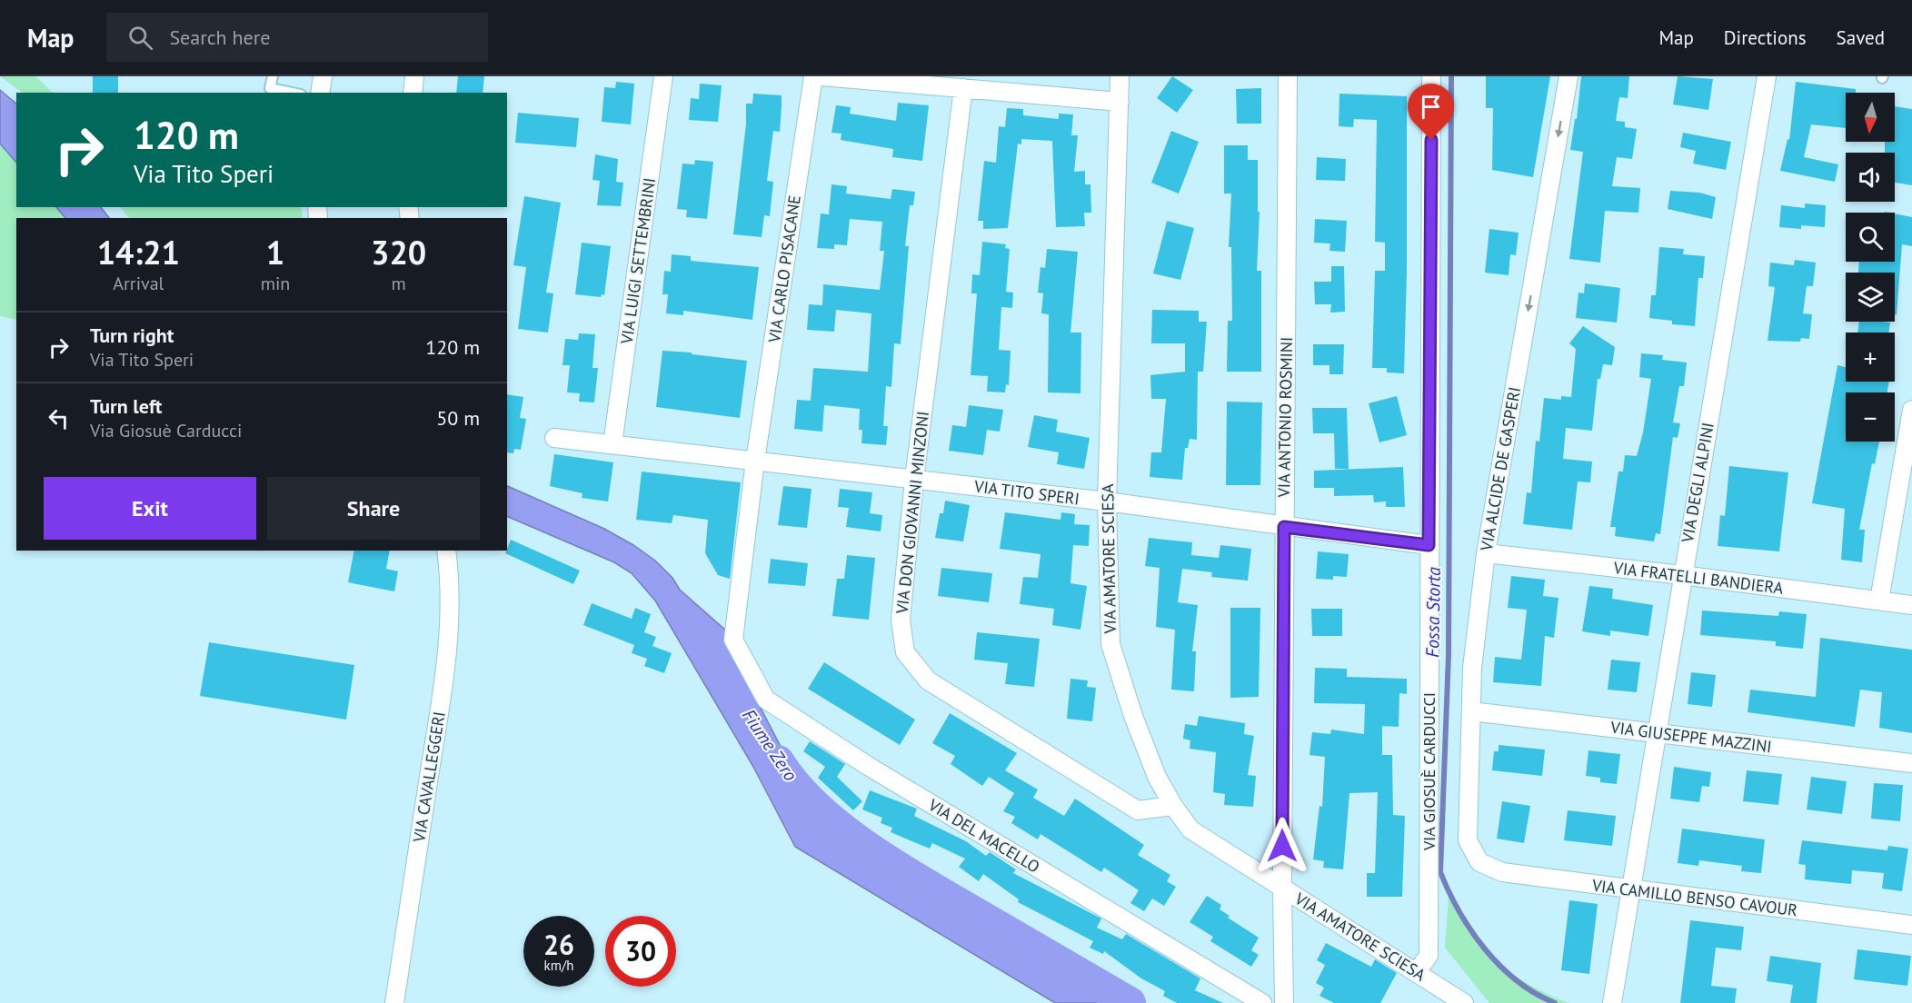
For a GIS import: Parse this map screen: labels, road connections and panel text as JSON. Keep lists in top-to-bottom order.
{
  "streets": {
    "street": [
      "VIA LUIGI SETTEMBRINI",
      "VIA CARLO PISACANE",
      "VIA ANTONIO ROSMINI",
      "VIA ALCIDE DE GASPERI",
      "VIA DEGLI ALPINI",
      "VIA TITO SPERI",
      "VIA DON GIOVANNI MINZONI",
      "VIA AMATORE SCIESA",
      "VIA FRATELLI BANDIERA",
      "VIA GIUSEPPE MAZZINI",
      "VIA GIOSUÈ CARDUCCI",
      "VIA CAVALLEGGERI",
      "VIA DEL MACELLO",
      "VIA CAMILLO BENSO CAVOUR"
    ]
  },
  "crossings": [
    ["VIA LUIGI SETTEMBRINI", "VIA TITO SPERI"],
    ["VIA CARLO PISACANE", "VIA TITO SPERI"],
    ["VIA CARLO PISACANE", "VIA DEL MACELLO"],
    ["VIA ANTONIO ROSMINI", "VIA TITO SPERI"],
    ["VIA ANTONIO ROSMINI", "VIA AMATORE SCIESA"],
    ["VIA ALCIDE DE GASPERI", "VIA FRATELLI BANDIERA"],
    ["VIA ALCIDE DE GASPERI", "VIA GIUSEPPE MAZZINI"],
    ["VIA ALCIDE DE GASPERI", "VIA CAMILLO BENSO CAVOUR"],
    ["VIA DEGLI ALPINI", "VIA FRATELLI BANDIERA"],
    ["VIA DEGLI ALPINI", "VIA GIUSEPPE MAZZINI"],
    ["VIA DEGLI ALPINI", "VIA CAMILLO BENSO CAVOUR"],
    ["VIA TITO SPERI", "VIA DON GIOVANNI MINZONI"],
    ["VIA TITO SPERI", "VIA AMATORE SCIESA"],
    ["VIA TITO SPERI", "VIA GIOSUÈ CARDUCCI"],
    ["VIA TITO SPERI", "VIA DEL MACELLO"],
    ["VIA DON GIOVANNI MINZONI", "VIA AMATORE SCIESA"],
    ["VIA AMATORE SCIESA", "VIA GIOSUÈ CARDUCCI"]
  ],
  "one_way": ["VIA ALCIDE DE GASPERI"],
  "water": ["Fossa Storta", "Fiume Zero"],
  "north": "bottom",
  "page": {
    "header": "Map",
    "search": "Search here",
    "nav": ["Map", "Directions", "Saved"],
    "map_buttons": ["+", "−"],
    "turn": ["120 m", "Via Tito Speri"],
    "eta": [
      "14:21",
      "Arrival",
      "1",
      "min",
      "320",
      "m"
    ],
    "list": [
      {
        "name": "Turn right",
        "note": "Via Tito Speri",
        "value": "120 m"
      },
      {
        "name": "Turn left",
        "note": "Via Giosuè Carducci",
        "value": "50 m"
      }
    ],
    "buttons": ["Exit", "Share"],
    "speed": "26 km/h",
    "limit": "30"
  }
}
